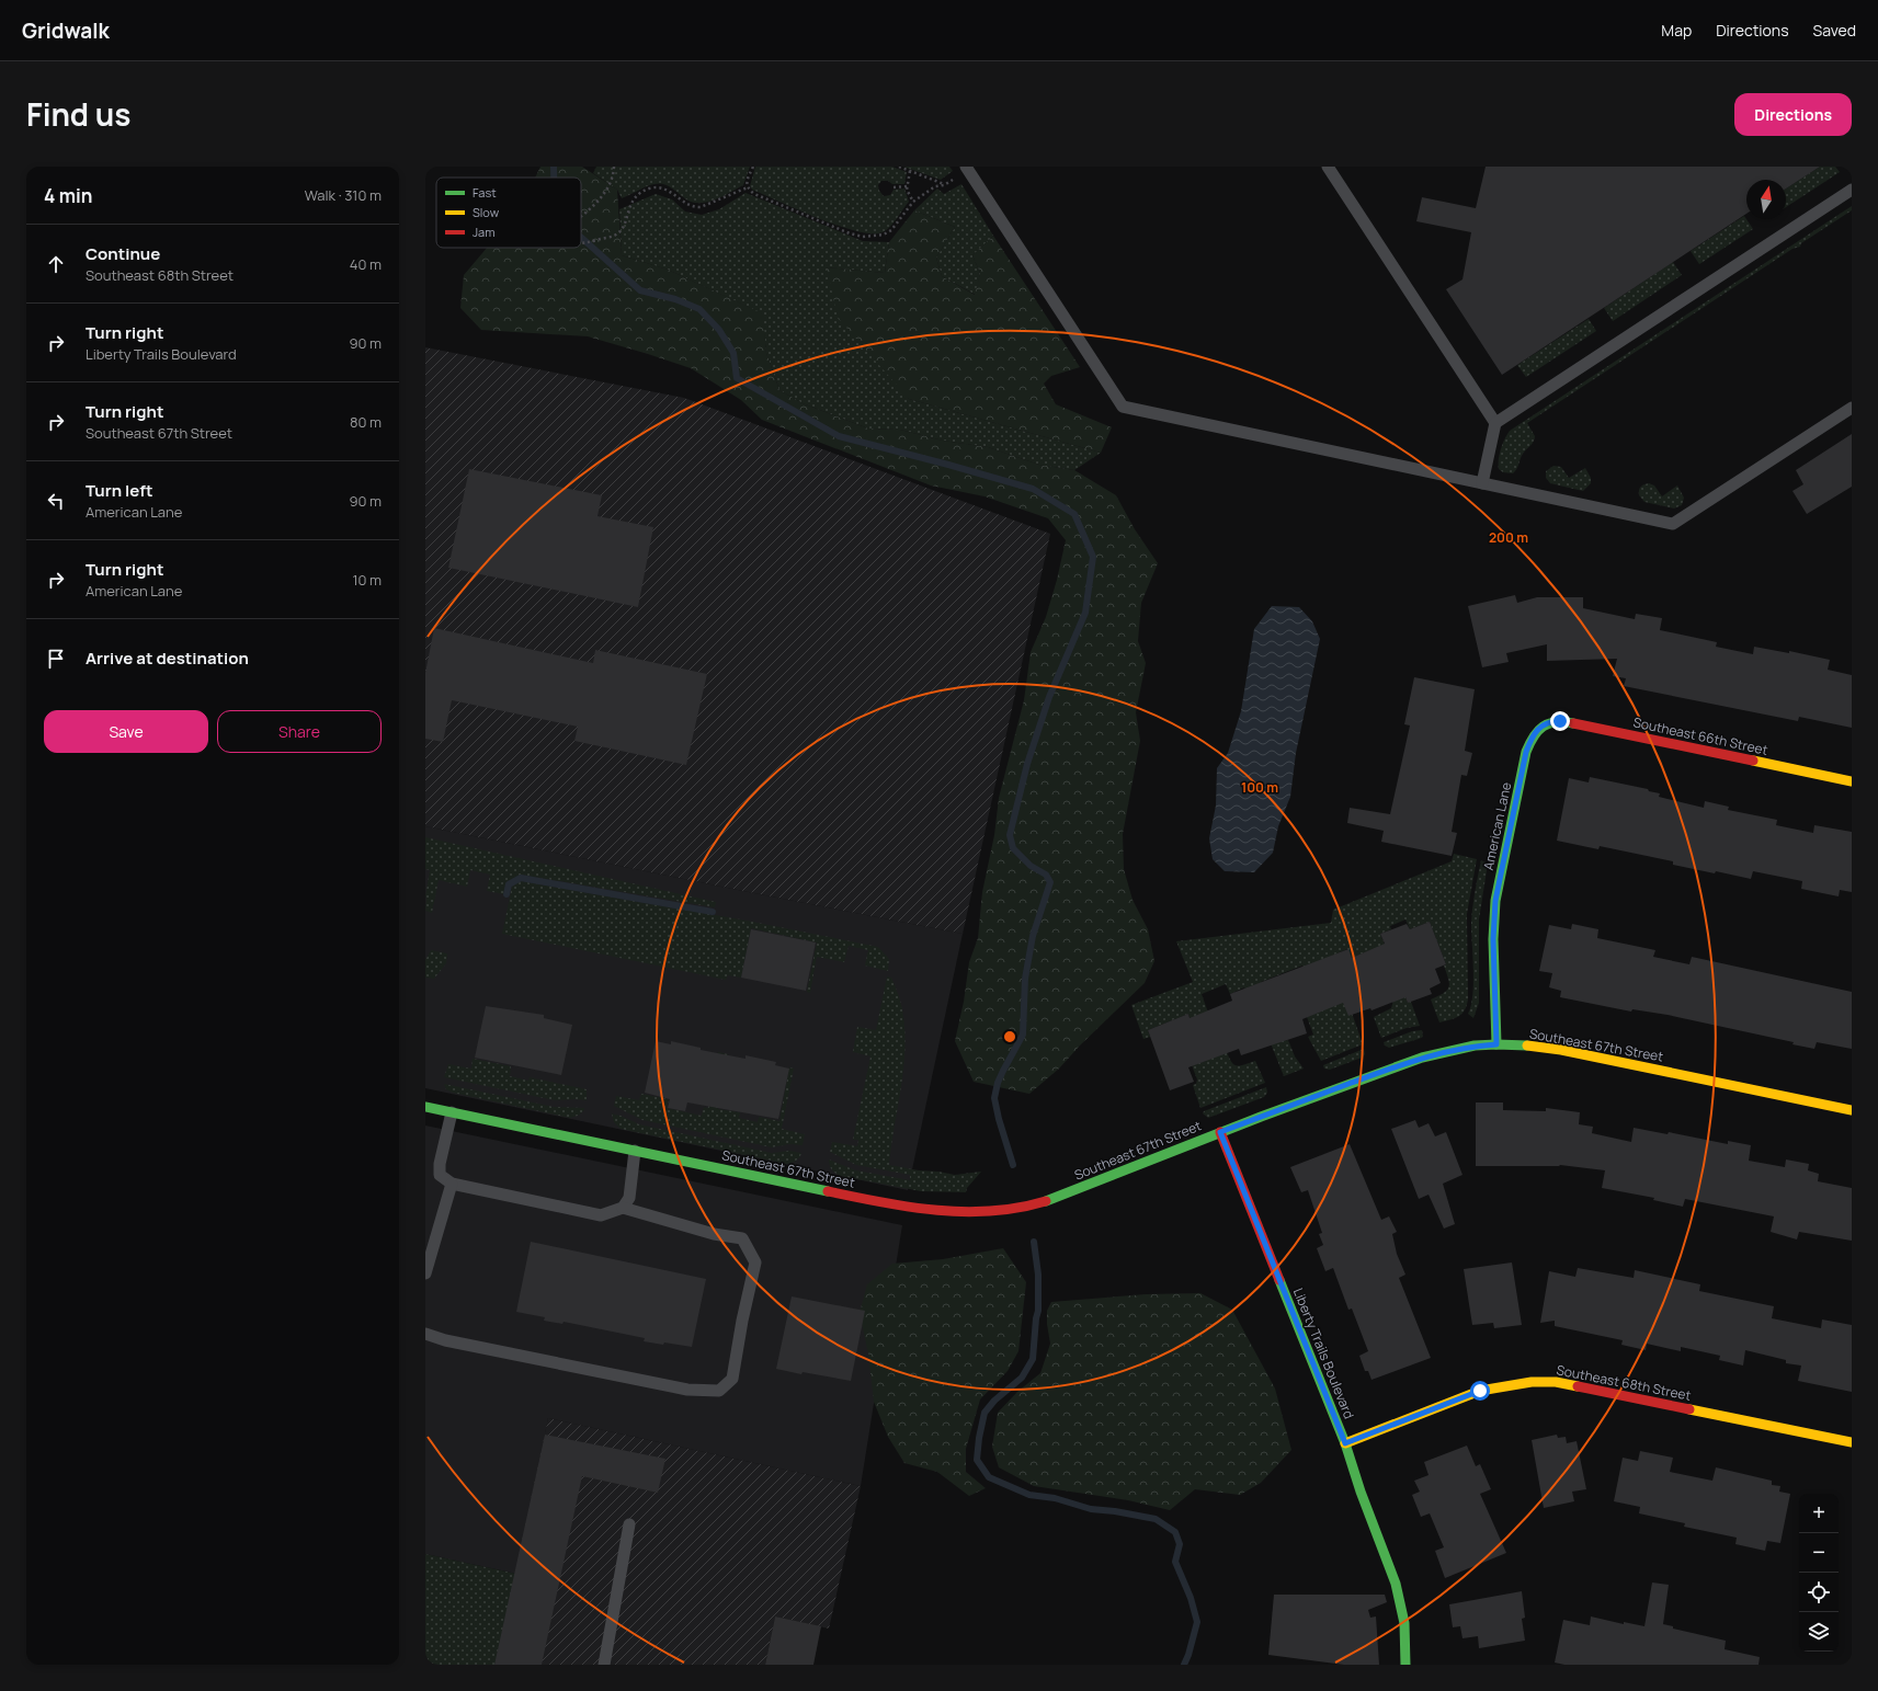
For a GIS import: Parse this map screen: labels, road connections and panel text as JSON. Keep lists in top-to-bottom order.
{
  "streets": {
    "street": [
      "Southeast 66th Street",
      "American Lane",
      "Southeast 67th Street",
      "Liberty Trails Boulevard",
      "Southeast 68th Street"
    ]
  },
  "crossings": [
    ["Southeast 66th Street", "American Lane"],
    ["American Lane", "Southeast 67th Street"],
    ["Southeast 67th Street", "Liberty Trails Boulevard"],
    ["Liberty Trails Boulevard", "Southeast 68th Street"]
  ],
  "legend": ["Fast", "Slow", "Jam"],
  "north": "top",
  "page": {
    "header": "Gridwalk",
    "nav": ["Map", "Directions", "Saved"],
    "title": "Find us",
    "buttons": [
      "Directions",
      ["Save", "Share"]
    ],
    "heading": ["4 min", "Walk · 310 m"],
    "list": [
      ["Continue", "Southeast 68th Street", "40 m"],
      ["Turn right", "Liberty Trails Boulevard", "90 m"],
      ["Turn right", "Southeast 67th Street", "80 m"],
      ["Turn left", "American Lane", "90 m"],
      ["Turn right", "American Lane", "10 m"],
      "Arrive at destination"
    ],
    "map_buttons": ["+", "−"]
  },
  "rings": ["200 m", "100 m"]
}
